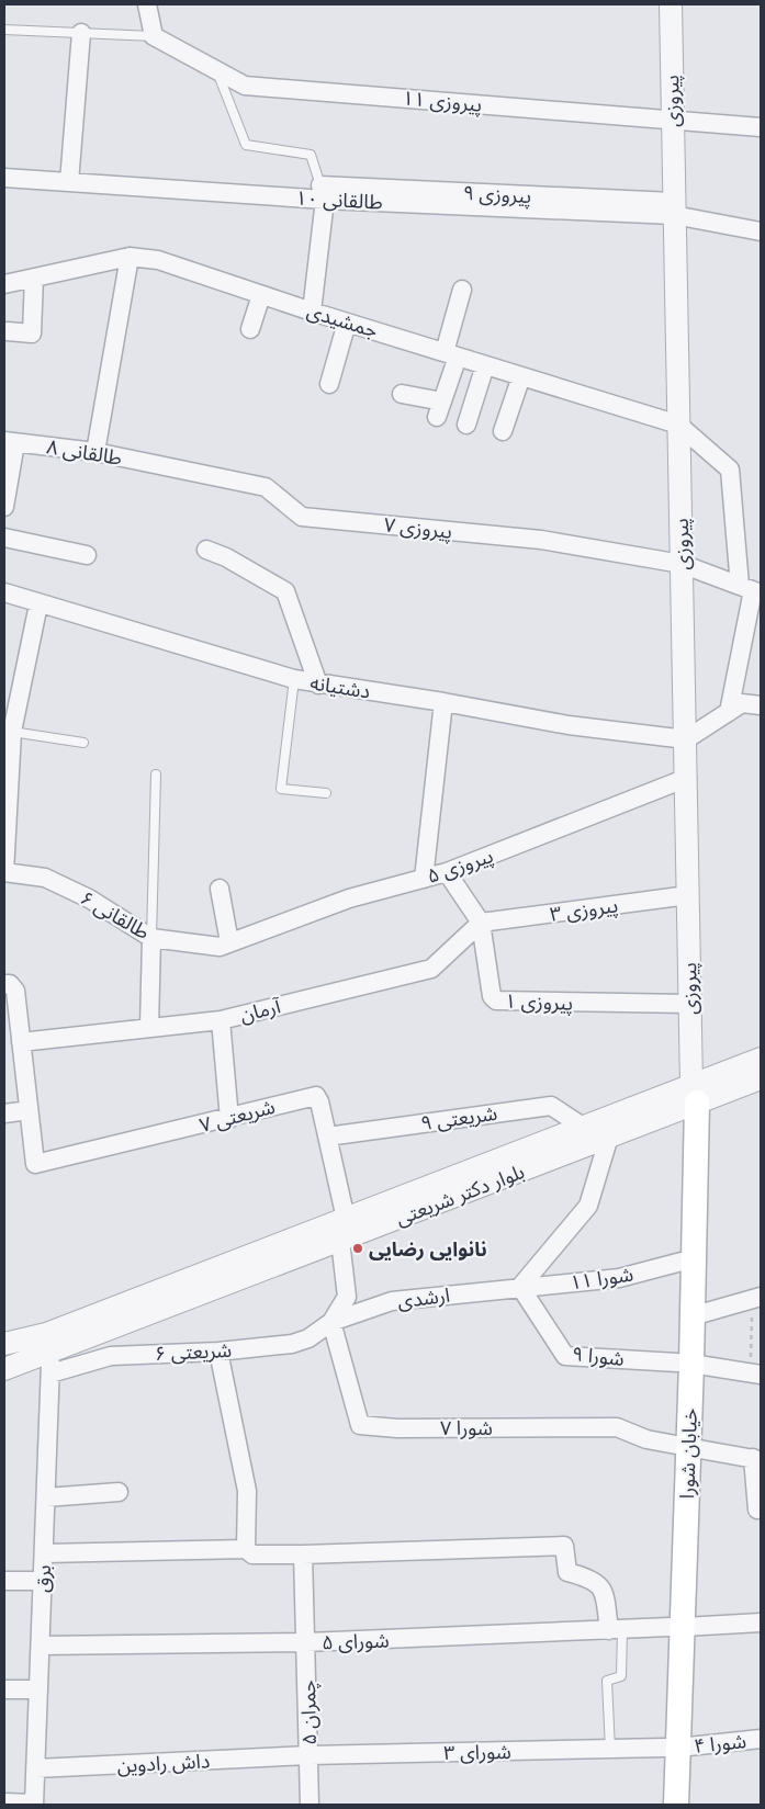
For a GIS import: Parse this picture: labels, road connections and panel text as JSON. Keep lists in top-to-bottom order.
{
  "streets": {
    "main road": ["خیابان شورا"],
    "street": [
      "پیروزی ۱۱",
      "پیروزی",
      "طالقانی ۱۰",
      "جمشیدی",
      "طالقانی ۸",
      "پیروزی ۷",
      "دشتیانه",
      "پیروزی ۵",
      "پیروزی ۳",
      "طالقانی ۶",
      "پیروزی ۱",
      "آرمان",
      "شریعتی ۷",
      "شریعتی ۹",
      "بلوار دکتر شریعتی",
      "شورا ۱۱",
      "ارشدی",
      "شریعتی ۶",
      "شورا ۹",
      "شورا ۷",
      "برق",
      "شورای ۵",
      "چمران ۵",
      "شورا ۴",
      "شورای ۳",
      "داش رادوین"
    ]
  },
  "crossings": [
    ["پیروزی ۱۱", "پیروزی"],
    ["پیروزی", "طالقانی ۱۰"],
    ["پیروزی", "جمشیدی"],
    ["پیروزی", "پیروزی ۷"],
    ["پیروزی", "دشتیانه"],
    ["پیروزی", "پیروزی ۵"],
    ["پیروزی", "پیروزی ۳"],
    ["پیروزی", "پیروزی ۱"],
    ["پیروزی", "بلوار دکتر شریعتی"],
    ["پیروزی", "خیابان شورا"],
    ["طالقانی ۸", "پیروزی ۷"],
    ["پیروزی ۵", "طالقانی ۶"],
    ["پیروزی ۵", "پیروزی ۱"],
    ["پیروزی ۳", "پیروزی ۱"],
    ["پیروزی ۳", "آرمان"],
    ["پیروزی ۱", "آرمان"],
    ["شریعتی ۷", "شریعتی ۹"],
    ["شریعتی ۷", "بلوار دکتر شریعتی"],
    ["شریعتی ۹", "بلوار دکتر شریعتی"],
    ["بلوار دکتر شریعتی", "شریعتی ۶"],
    ["بلوار دکتر شریعتی", "خیابان شورا"],
    ["بلوار دکتر شریعتی", "برق"],
    ["شورا ۱۱", "ارشدی"],
    ["شورا ۱۱", "شورا ۹"],
    ["شورا ۱۱", "خیابان شورا"],
    ["ارشدی", "شریعتی ۶"],
    ["ارشدی", "شورا ۹"],
    ["ارشدی", "شورا ۷"],
    ["شریعتی ۶", "شورا ۷"],
    ["شریعتی ۶", "برق"],
    ["شورا ۹", "خیابان شورا"],
    ["شورا ۷", "خیابان شورا"],
    ["خیابان شورا", "شورای ۵"],
    ["خیابان شورا", "شورا ۴"],
    ["خیابان شورا", "شورای ۳"],
    ["برق", "شورای ۵"],
    ["برق", "داش رادوین"],
    ["شورای ۵", "چمران ۵"],
    ["چمران ۵", "شورای ۳"],
    ["شورا ۴", "شورای ۳"],
    ["شورای ۳", "داش رادوین"]
  ],
  "places": ["نانوایی رضایی"]
}
